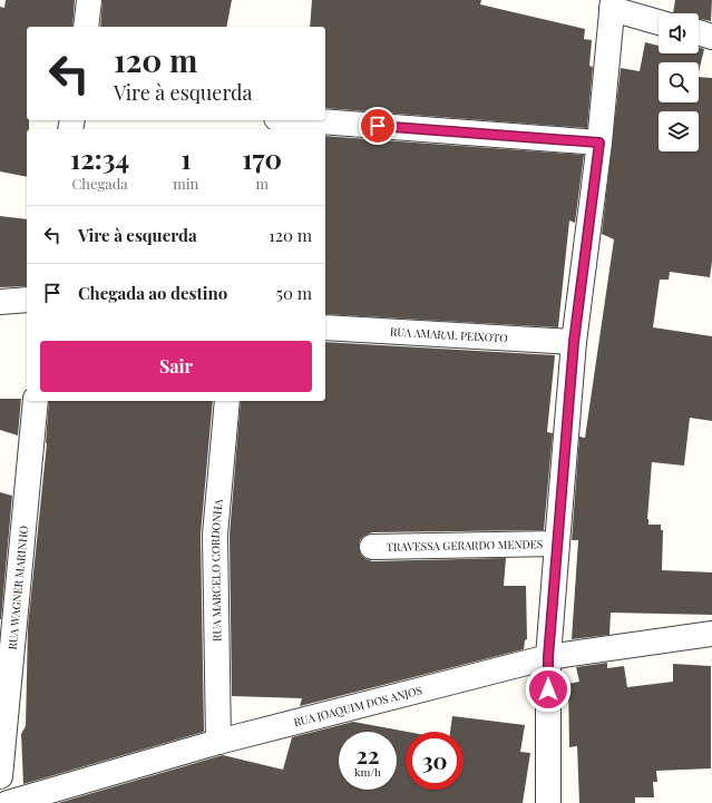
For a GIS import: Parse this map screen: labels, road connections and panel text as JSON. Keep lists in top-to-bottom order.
{
  "streets": {
    "street": [
      "RUA AMARAL PEIXOTO",
      "TRAVESSA GERARDO MENDES",
      "RUA MARCELO CORDONHA",
      "RUA WAGNER MARINHO",
      "RUA JOAQUIM DOS ANJOS"
    ]
  },
  "crossings": [
    ["RUA MARCELO CORDONHA", "RUA JOAQUIM DOS ANJOS"]
  ],
  "page": {
    "turn": ["120 m", "Vire à esquerda"],
    "eta": [
      "12:34",
      "Chegada",
      "1",
      "min",
      "170",
      "m"
    ],
    "list": [
      {
        "name": "Vire à esquerda",
        "value": "120 m"
      },
      {
        "name": "Chegada ao destino",
        "value": "50 m"
      }
    ],
    "buttons": "Sair",
    "speed": "22 km/h",
    "limit": "30"
  }
}
